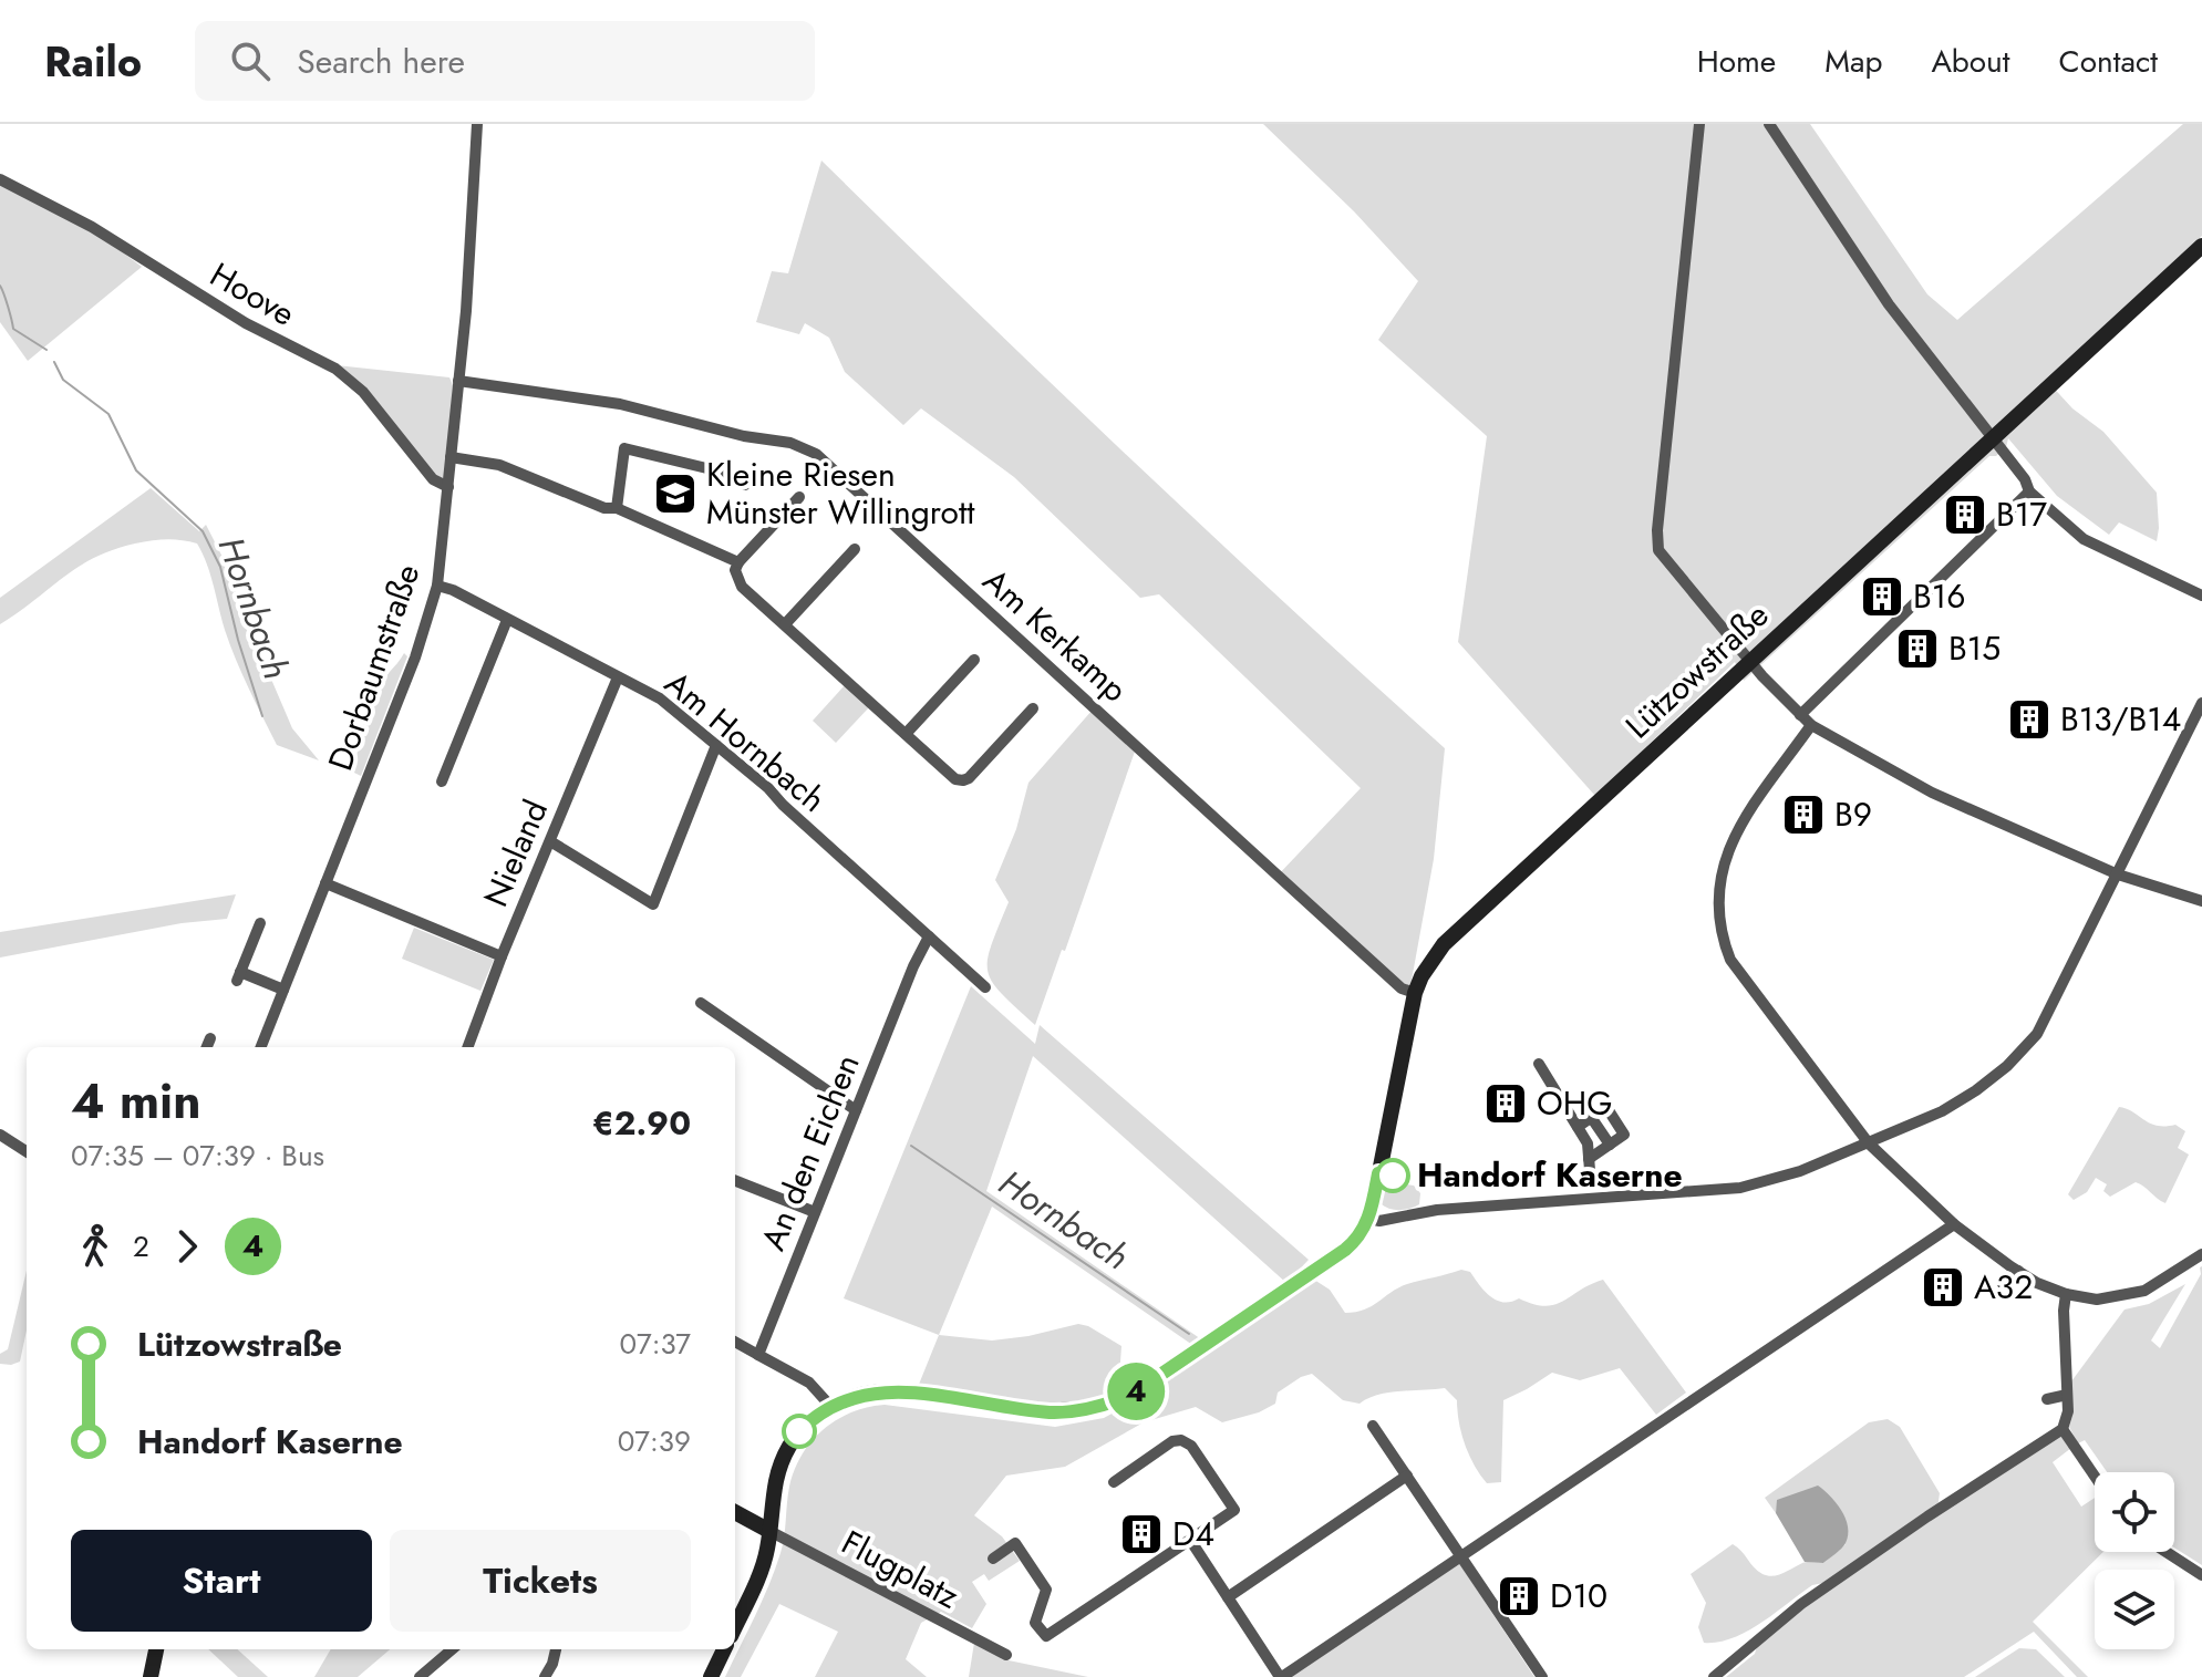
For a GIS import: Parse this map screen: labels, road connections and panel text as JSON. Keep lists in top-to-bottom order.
{
  "streets": {
    "street": [
      "Hoove",
      "Am Kerkamp",
      "Dorbaumstraße",
      "Lützowstraße",
      "Am Hornbach",
      "Nieland",
      "An den Eichen",
      "Flugplatz"
    ]
  },
  "crossings": [
    ["Hoove", "Dorbaumstraße"],
    ["Am Kerkamp", "Dorbaumstraße"],
    ["Am Kerkamp", "Lützowstraße"],
    ["Dorbaumstraße", "Am Hornbach"],
    ["Lützowstraße", "Flugplatz"],
    ["Am Hornbach", "Nieland"],
    ["Am Hornbach", "An den Eichen"]
  ],
  "water": ["Hornbach"],
  "places": {
    "school or university": ["Kleine Riesen Münster Willingrott"],
    "building": [
      "B17",
      "B16",
      "B15",
      "B13/B14",
      "B9",
      "OHG",
      "A32",
      "D4",
      "D10"
    ],
    "other": ["Handorf Kaserne"]
  },
  "lines": ["bus line 4"],
  "page": {
    "header": "Railo",
    "search": "Search here",
    "nav": [
      "Home",
      "Map",
      "About",
      "Contact"
    ],
    "on_map": "4",
    "heading": ["4 min", "07:35 – 07:39 · Bus", "€2.90"],
    "legs": ["2", "4"],
    "list": [
      {
        "name": "Lützowstraße",
        "value": "07:37"
      },
      {
        "name": "Handorf Kaserne",
        "value": "07:39"
      }
    ],
    "buttons": ["Start", "Tickets"]
  }
}
